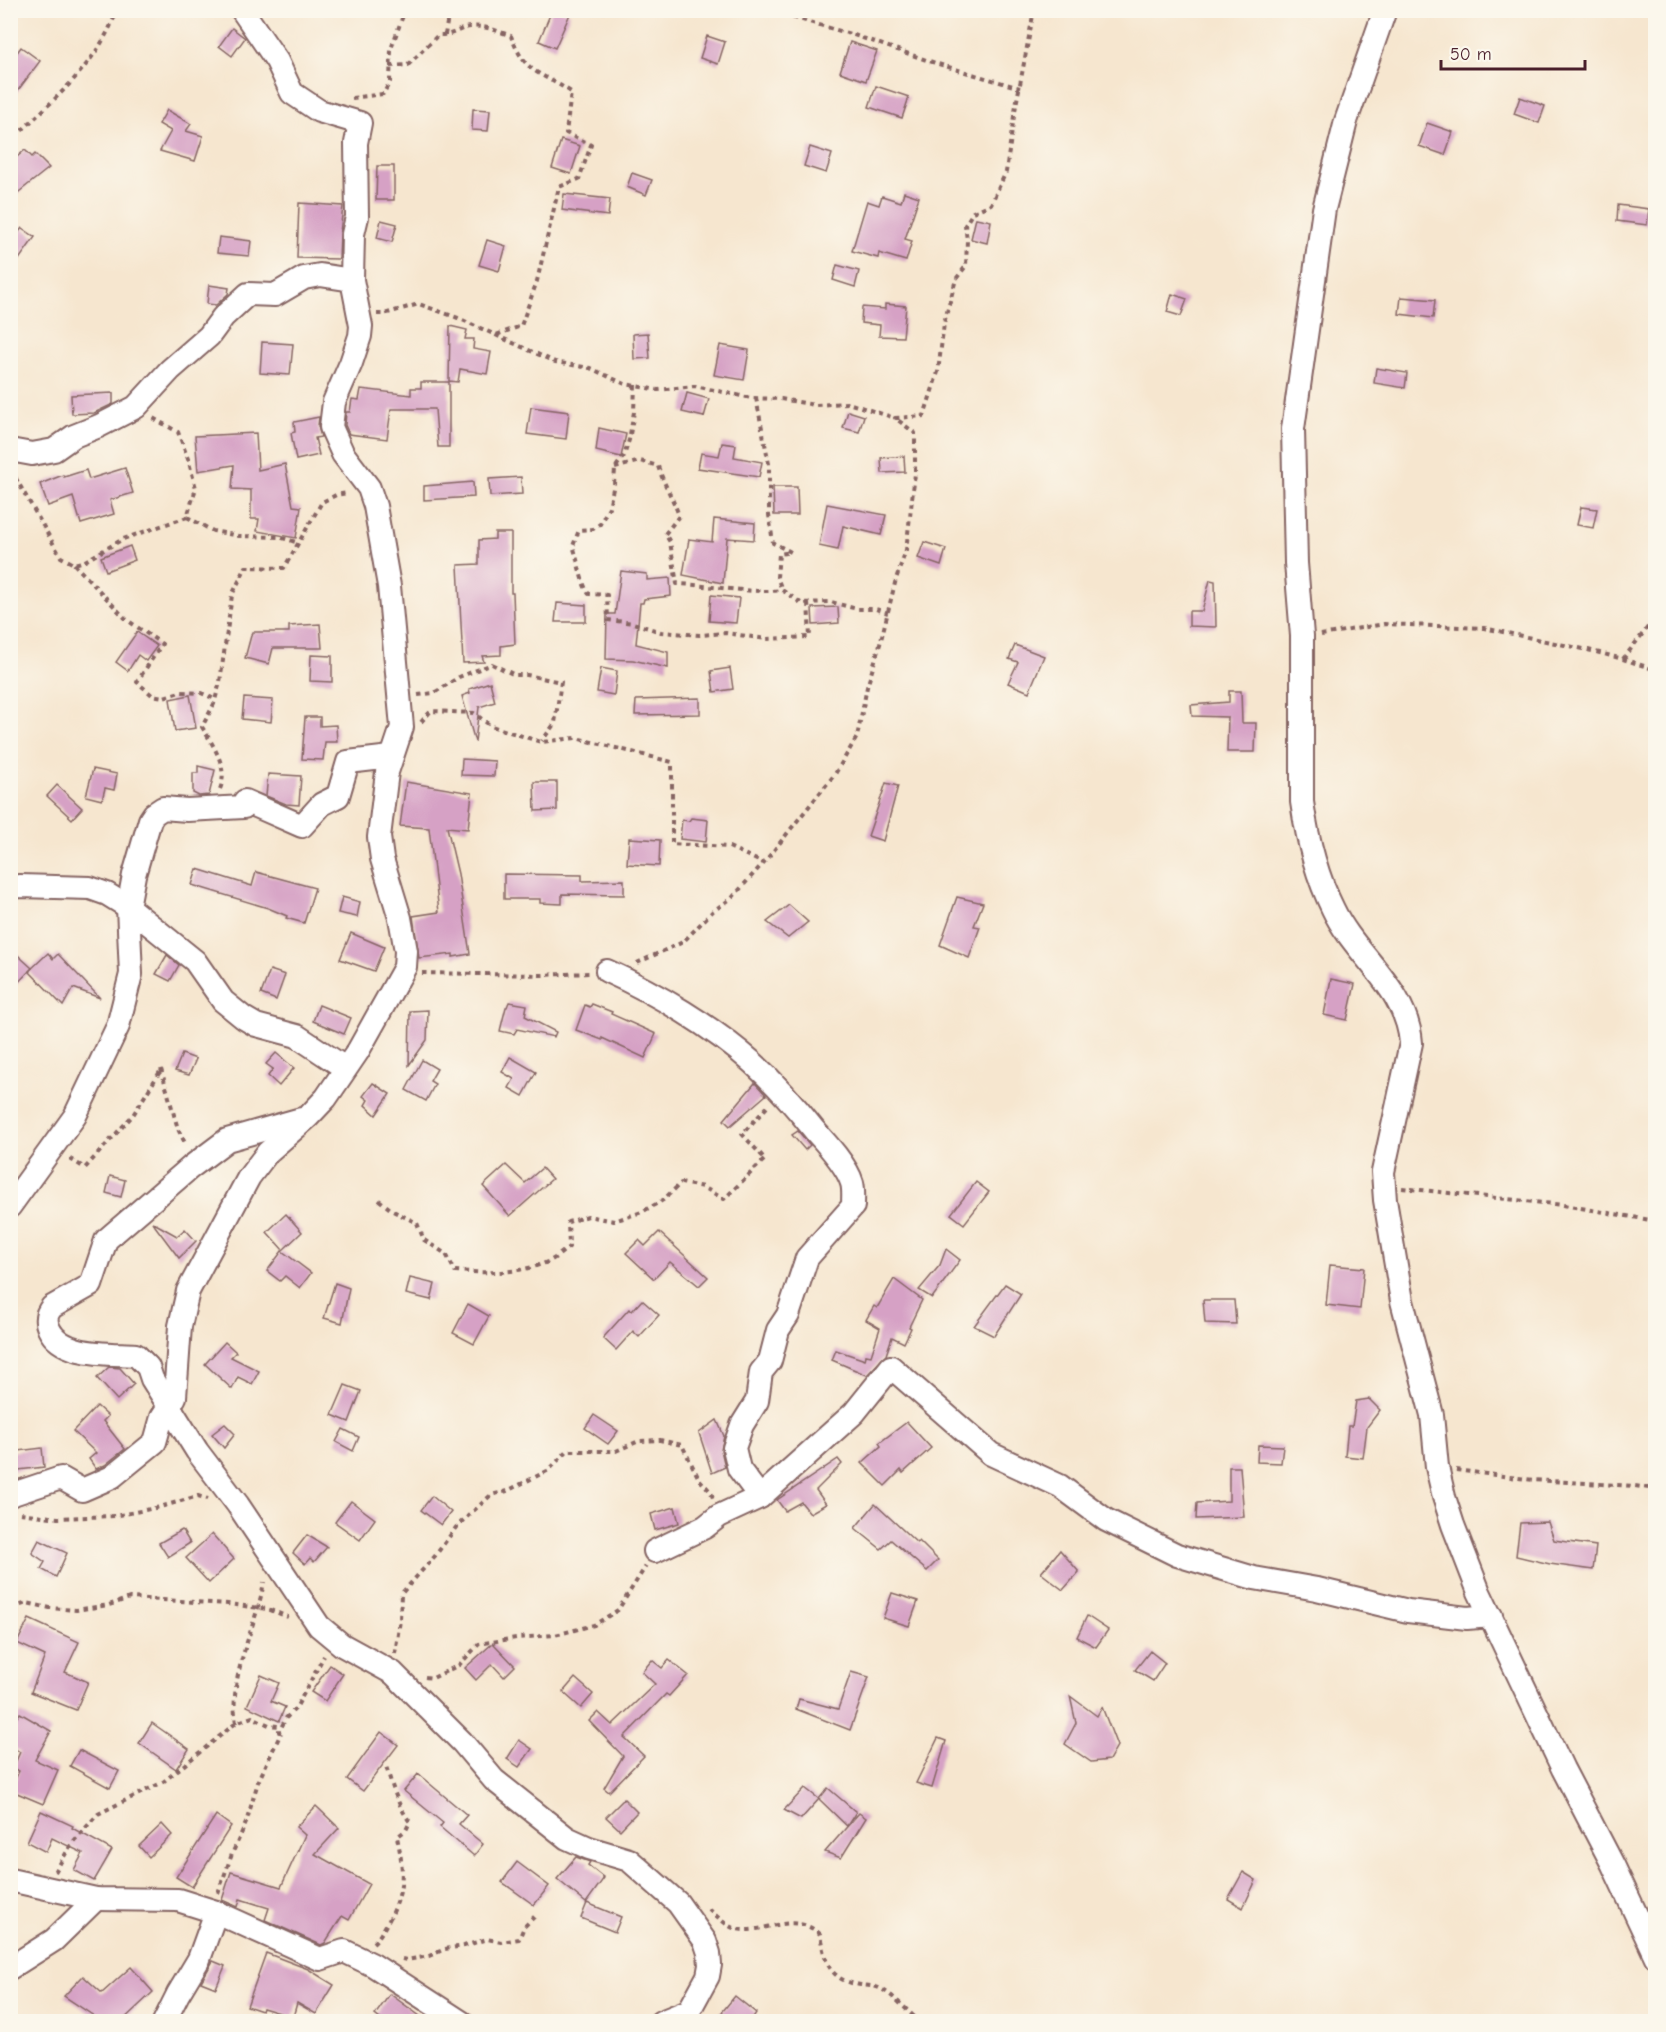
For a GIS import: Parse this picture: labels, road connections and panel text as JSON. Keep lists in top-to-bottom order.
{
  "scale_bar": "50 m"
}
